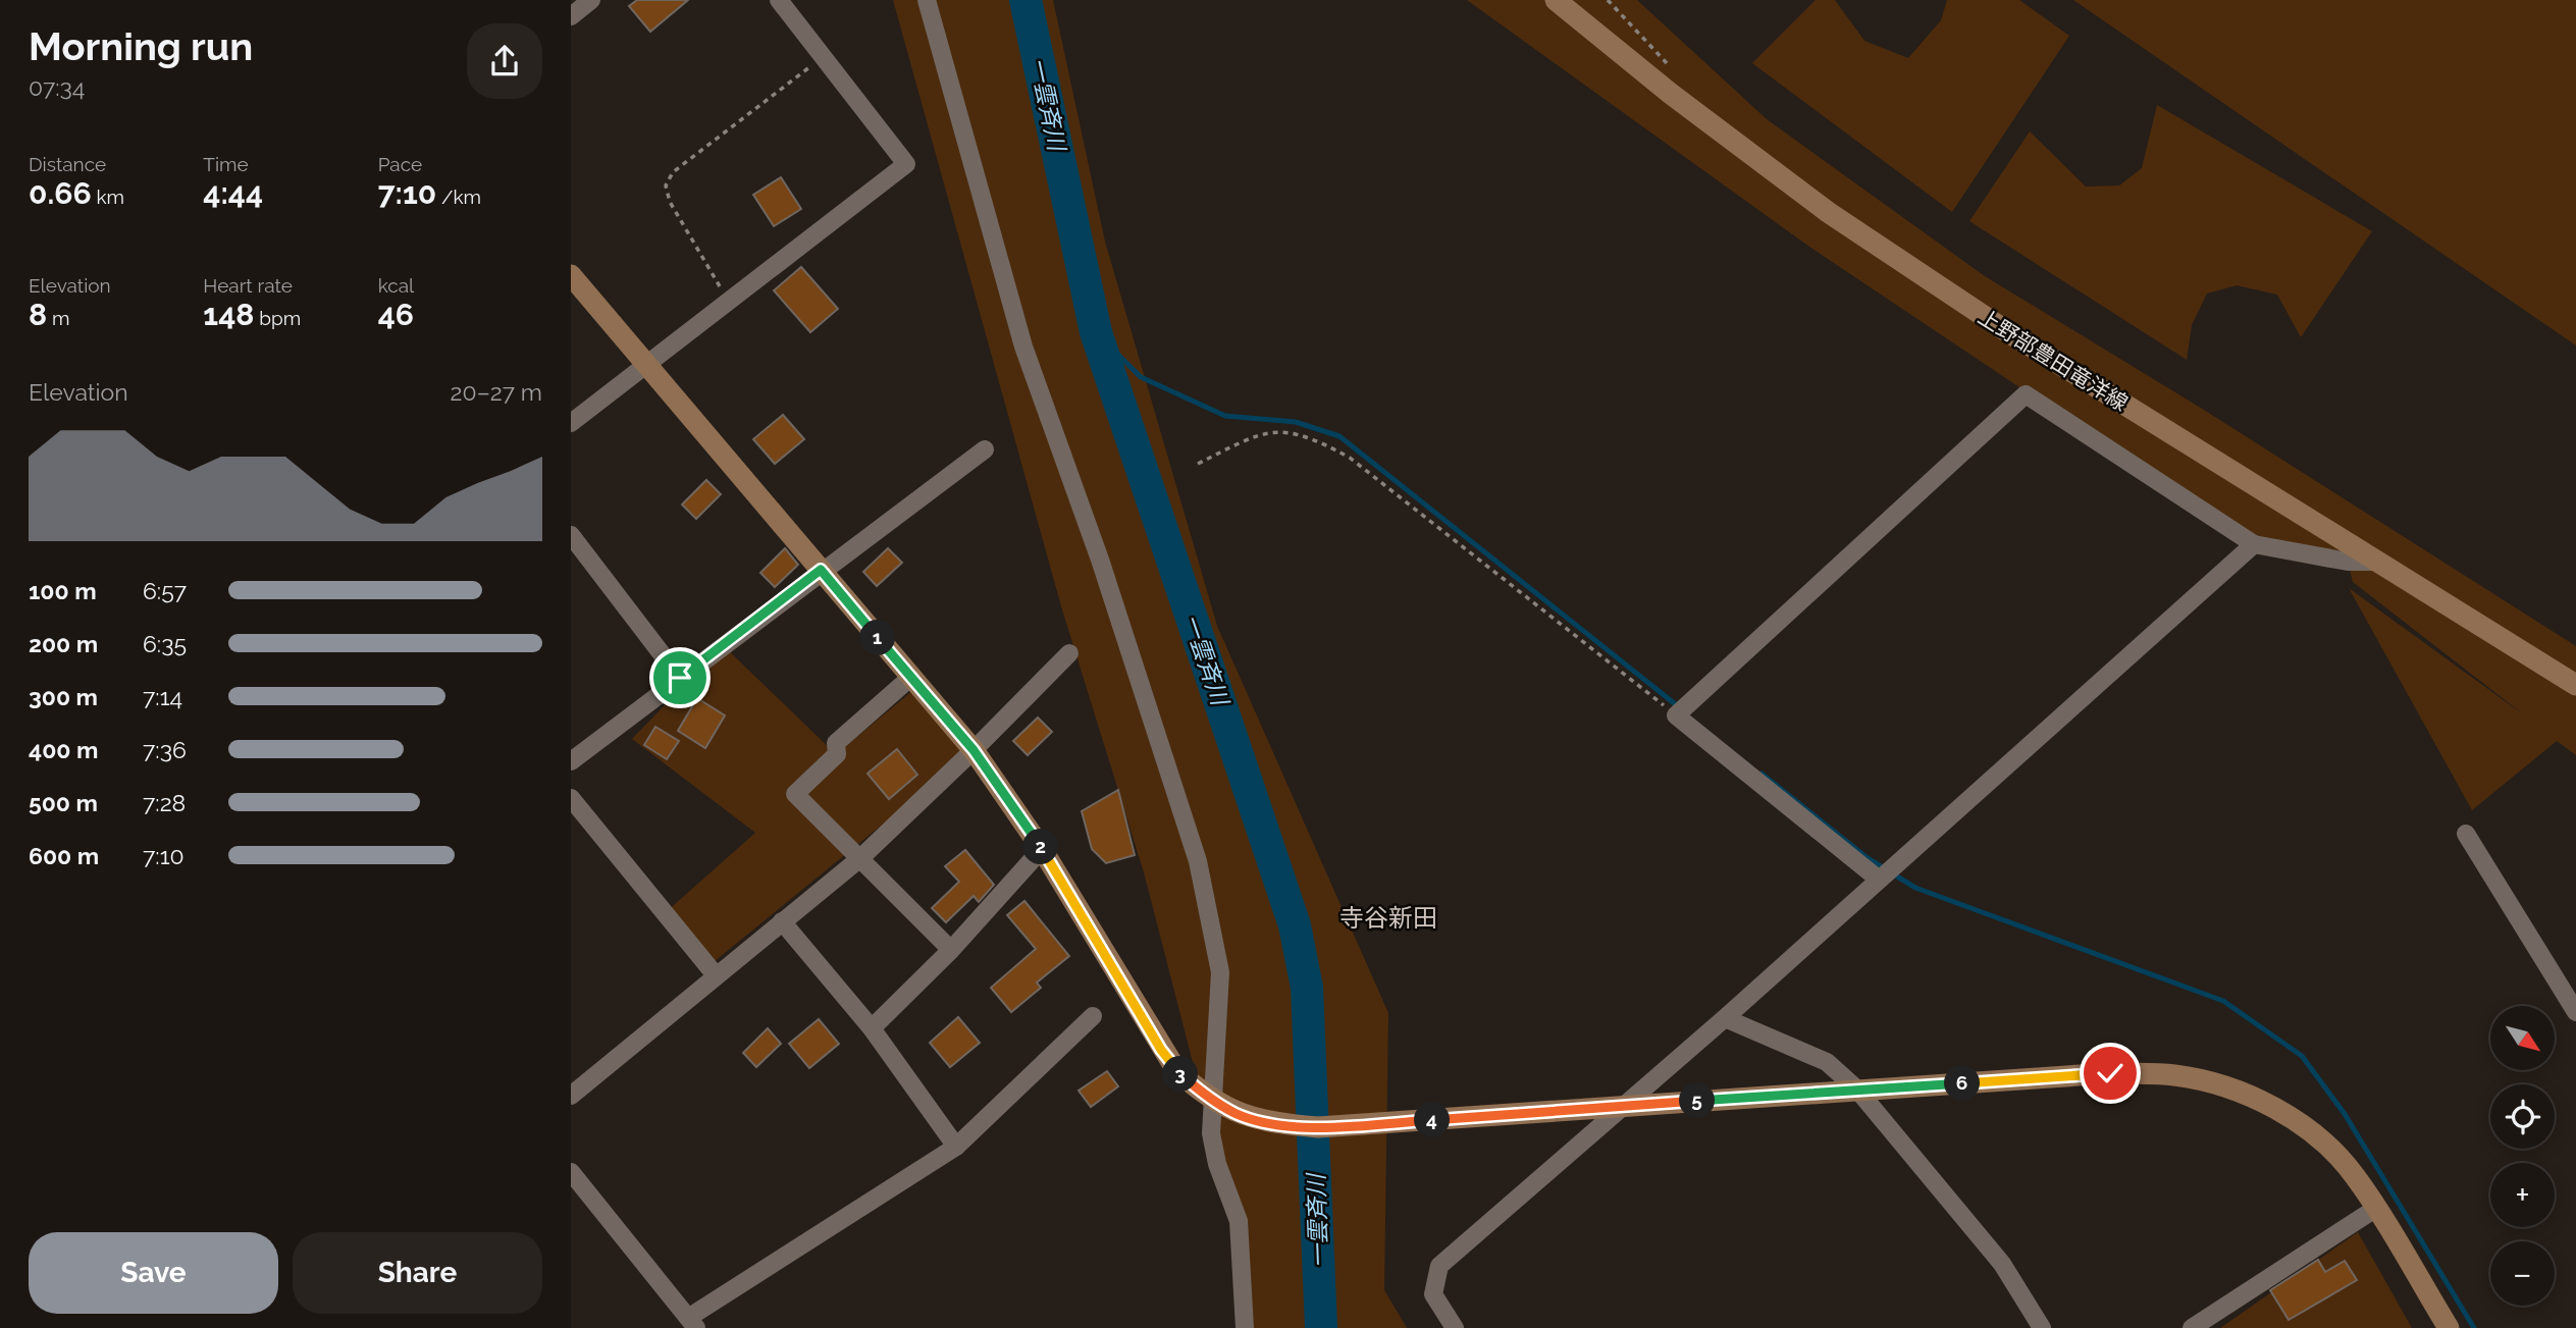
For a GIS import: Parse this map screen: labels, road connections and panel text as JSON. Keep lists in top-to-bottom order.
{
  "streets": {
    "street": ["上野部豊田竜洋線"]
  },
  "districts": ["寺谷新田"],
  "water": ["一雲斉川"],
  "north": "bottom right",
  "page": {
    "heading": ["Morning run", "07:34"],
    "stats": [
      ["Distance", "0.66 km"],
      ["Time", "4:44"],
      ["Pace", "7:10 /km"],
      ["Elevation", "8 m"],
      ["Heart rate", "148 bpm"],
      ["kcal", "46"]
    ],
    "chart": ["Elevation", "20–27 m"],
    "list": [
      {
        "name": "100 m",
        "note": "6:57"
      },
      {
        "name": "200 m",
        "note": "6:35"
      },
      {
        "name": "300 m",
        "note": "7:14"
      },
      {
        "name": "400 m",
        "note": "7:36"
      },
      {
        "name": "500 m",
        "note": "7:28"
      },
      {
        "name": "600 m",
        "note": "7:10"
      }
    ],
    "pins": [
      "1",
      "2",
      "3",
      "6",
      "5",
      "4"
    ],
    "map_buttons": ["+", "−"],
    "buttons": ["Save", "Share"]
  }
}
